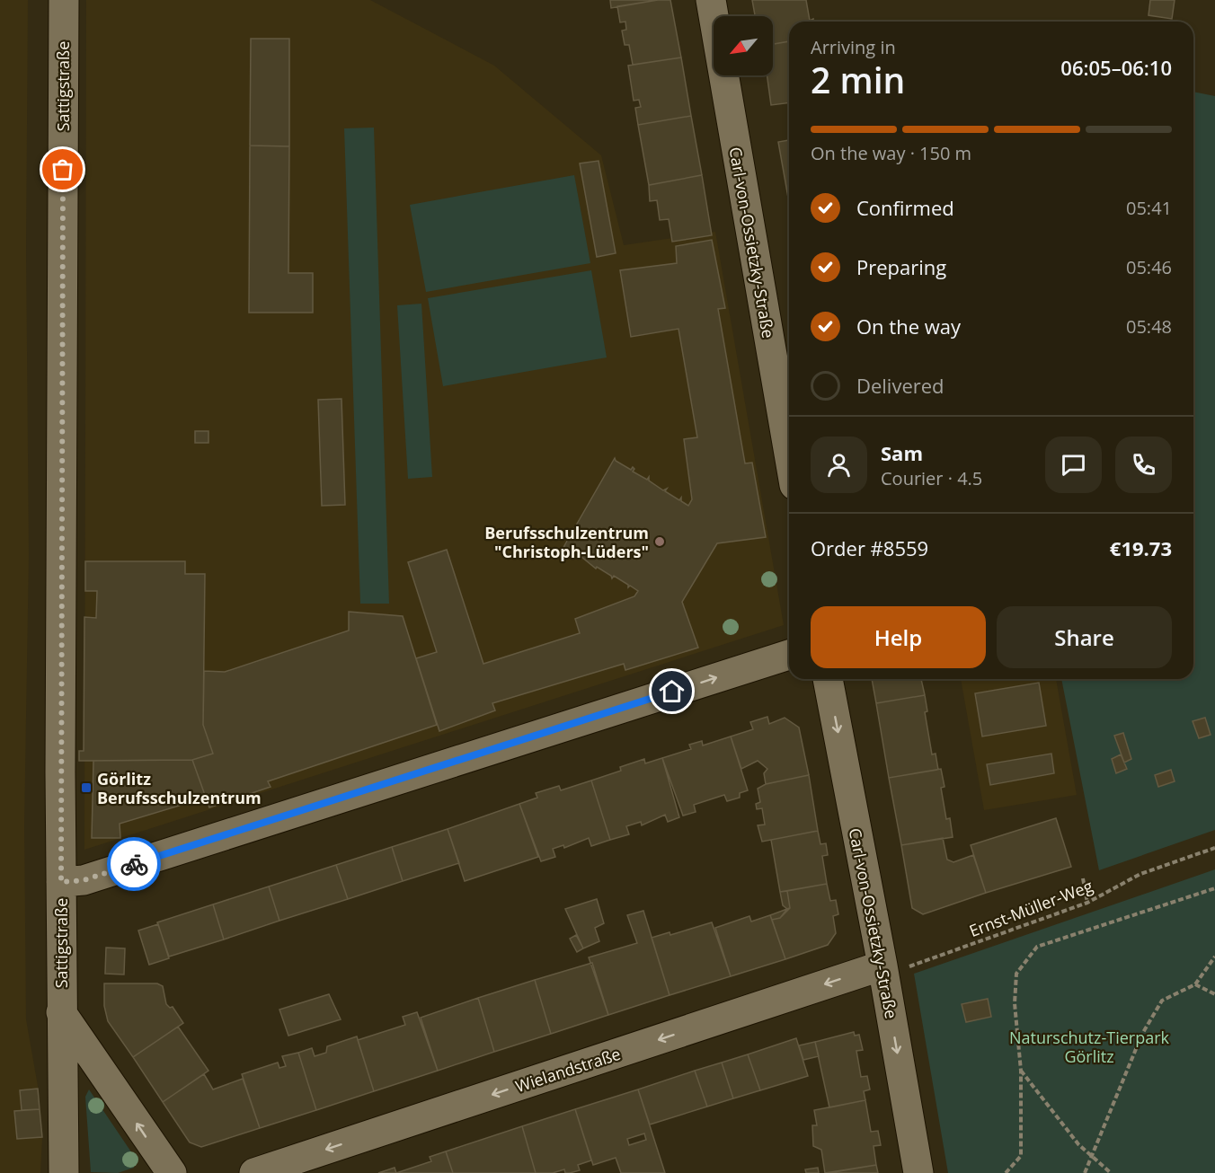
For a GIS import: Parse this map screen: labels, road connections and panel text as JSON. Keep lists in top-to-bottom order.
{
  "streets": {
    "street": ["Sattigstraße", "Carl-von-Ossietzky-Straße", "Wielandstraße"],
    "path": ["Ernst-Müller-Weg"]
  },
  "crossings": [
    ["Carl-von-Ossietzky-Straße", "Ernst-Müller-Weg"],
    ["Carl-von-Ossietzky-Straße", "Wielandstraße"],
    ["Ernst-Müller-Weg", "Wielandstraße"]
  ],
  "one_way": ["Carl-von-Ossietzky-Straße", "Wielandstraße"],
  "parks": ["Naturschutz-Tierpark Görlitz"],
  "places": {
    "other": ["Berufsschulzentrum \"Christoph-Lüders\""],
    "transit": ["Görlitz Berufsschulzentrum"]
  },
  "north": "bottom left",
  "page": {
    "heading": ["2 min", "Arriving in", "06:05–06:10"],
    "panel": [
      "Sam",
      "Courier · 4.5",
      "Order #8559",
      "€19.73"
    ],
    "bar": "On the way · 150 m",
    "list": [
      ["Confirmed", "05:41"],
      ["Preparing", "05:46"],
      ["On the way", "05:48"],
      "Delivered"
    ],
    "buttons": ["Help", "Share"]
  }
}
